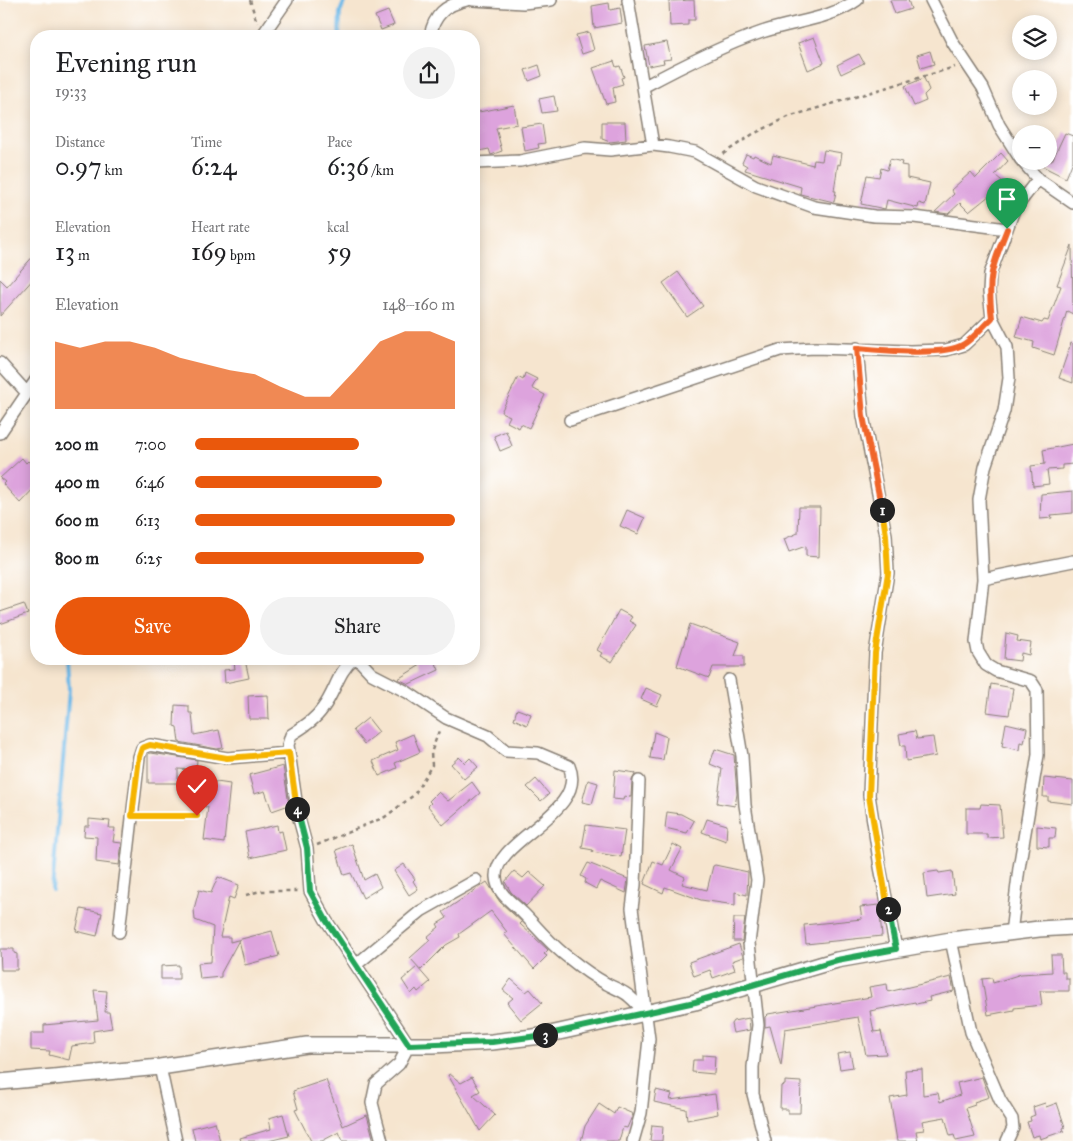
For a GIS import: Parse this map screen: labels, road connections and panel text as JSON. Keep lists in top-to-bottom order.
{
  "page": {
    "map_buttons": ["+", "−"],
    "heading": ["Evening run", "19:33"],
    "stats": [
      ["Distance", "0.97 km"],
      ["Time", "6:24"],
      ["Pace", "6:36 /km"],
      ["Elevation", "13 m"],
      ["Heart rate", "169 bpm"],
      ["kcal", "59"]
    ],
    "chart": ["Elevation", "148–160 m"],
    "list": [
      {
        "name": "200 m",
        "note": "7:00"
      },
      {
        "name": "400 m",
        "note": "6:46"
      },
      {
        "name": "600 m",
        "note": "6:13"
      },
      {
        "name": "800 m",
        "note": "6:25"
      }
    ],
    "pins": [
      "1",
      "4",
      "2",
      "3"
    ],
    "buttons": ["Save", "Share"]
  }
}
